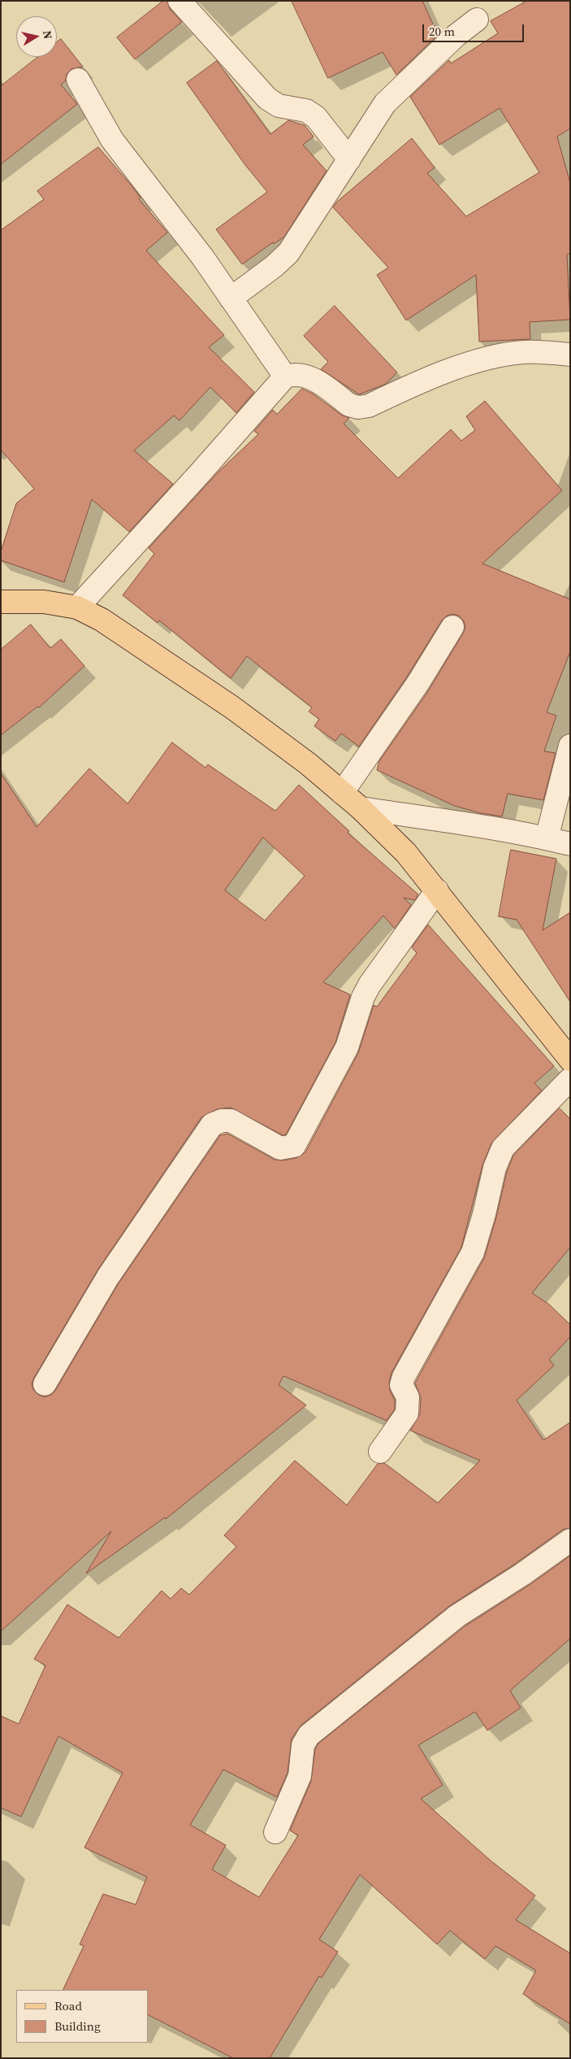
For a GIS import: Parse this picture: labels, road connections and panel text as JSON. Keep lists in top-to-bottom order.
{
  "legend": ["Road", "Building"],
  "scale_bar": "20 m",
  "north": "right"
}
